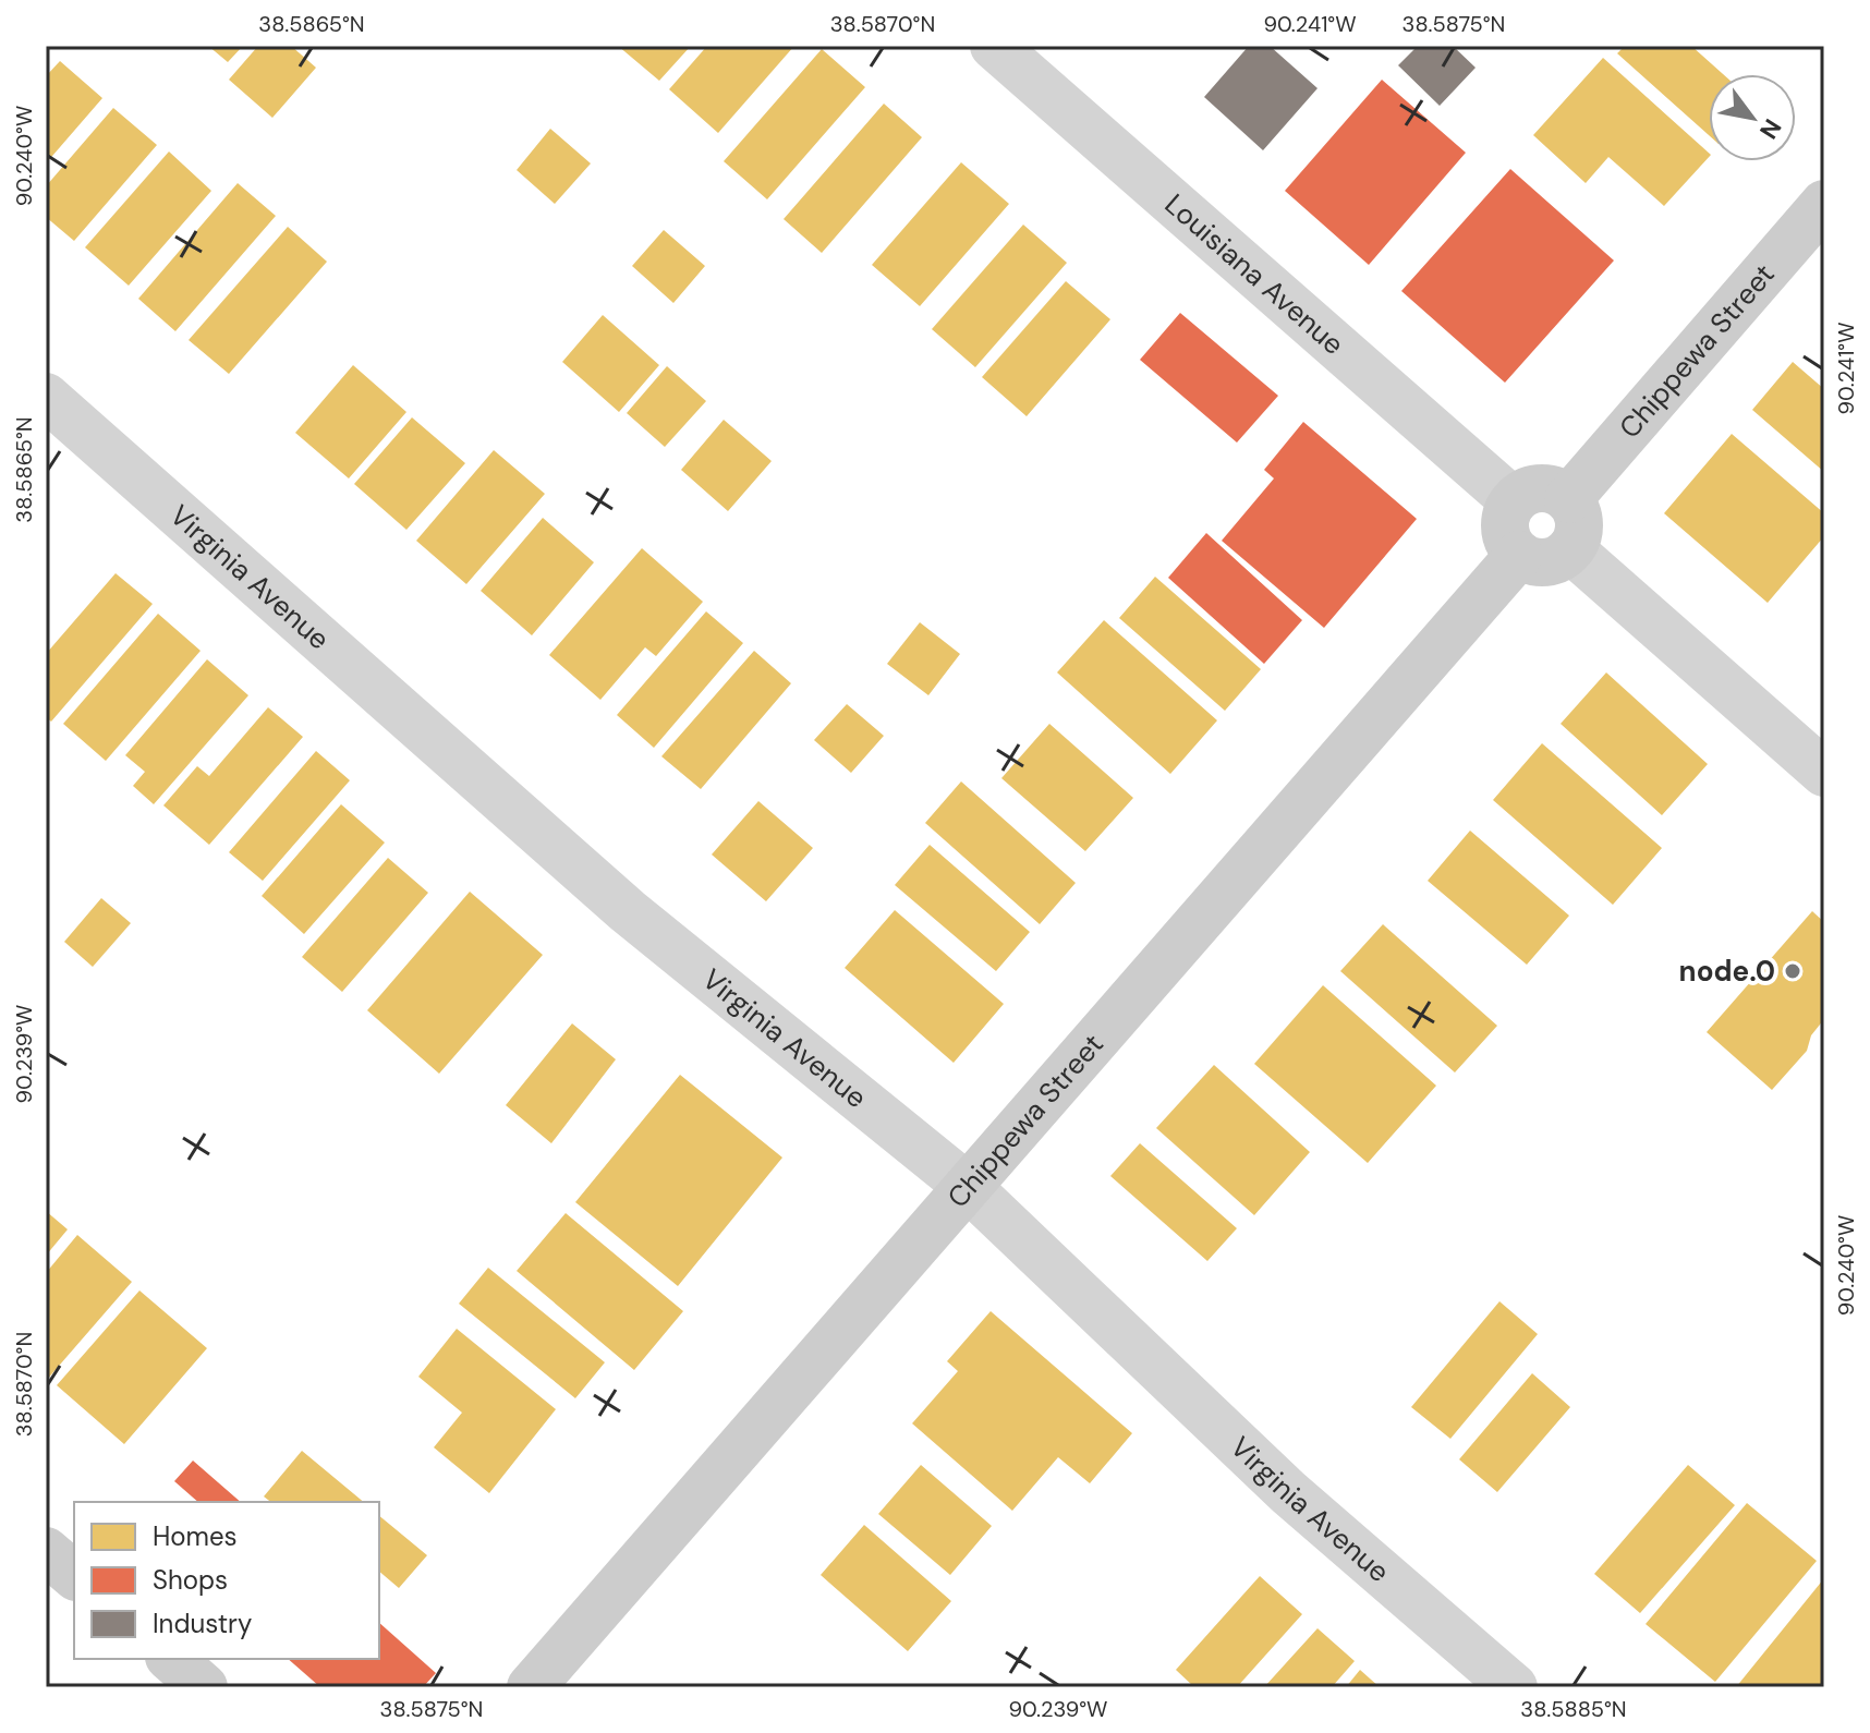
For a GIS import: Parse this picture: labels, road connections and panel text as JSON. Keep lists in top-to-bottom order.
{
  "streets": {
    "main road": ["Chippewa Street"],
    "street": ["Louisiana Avenue", "Virginia Avenue"]
  },
  "crossings": [
    ["Louisiana Avenue", "Chippewa Street"],
    ["Chippewa Street", "Virginia Avenue"]
  ],
  "places": ["node.0"],
  "legend": ["Homes", "Shops", "Industry"],
  "north": "bottom right",
  "coordinates": [
    "38.5865°N",
    "38.5870°N",
    "90.241°W",
    "38.5875°N",
    "90.240°W",
    "90.239°W",
    "38.5885°N"
  ]
}
